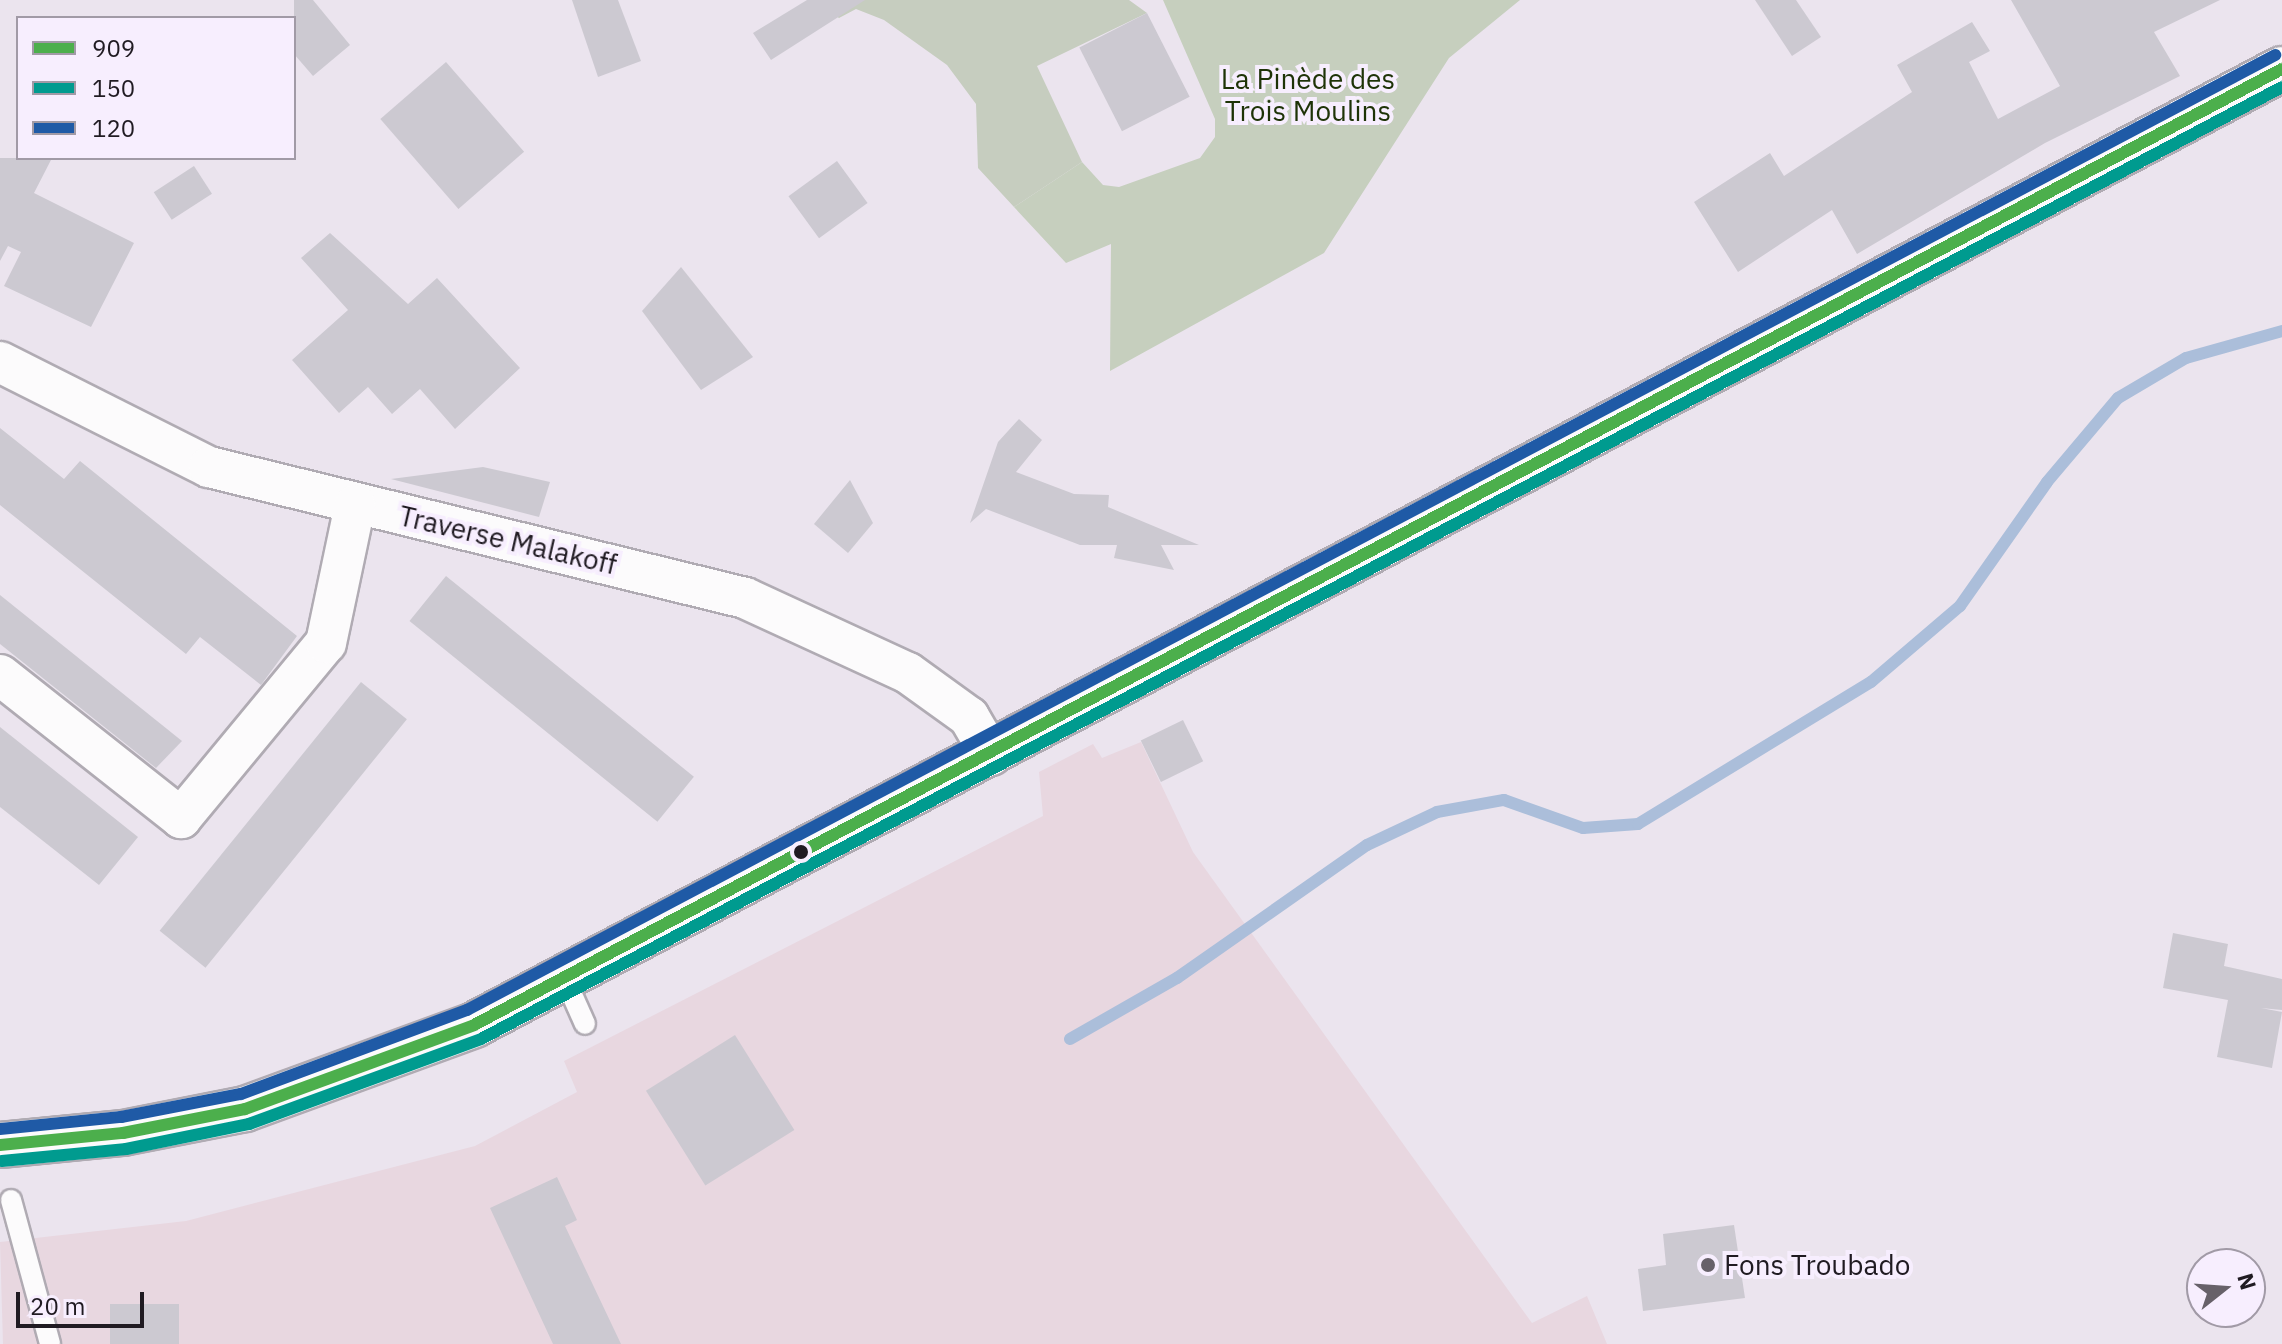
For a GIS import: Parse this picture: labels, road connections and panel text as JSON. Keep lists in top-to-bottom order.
{
  "streets": {
    "street": ["Traverse Malakoff"]
  },
  "parks": ["La Pinède des Trois Moulins"],
  "places": ["Fons Troubado"],
  "lines": ["transit line 120", "transit line 909", "transit line 150"],
  "legend": ["909", "150", "120"],
  "scale_bar": "20 m",
  "north": "right"
}
